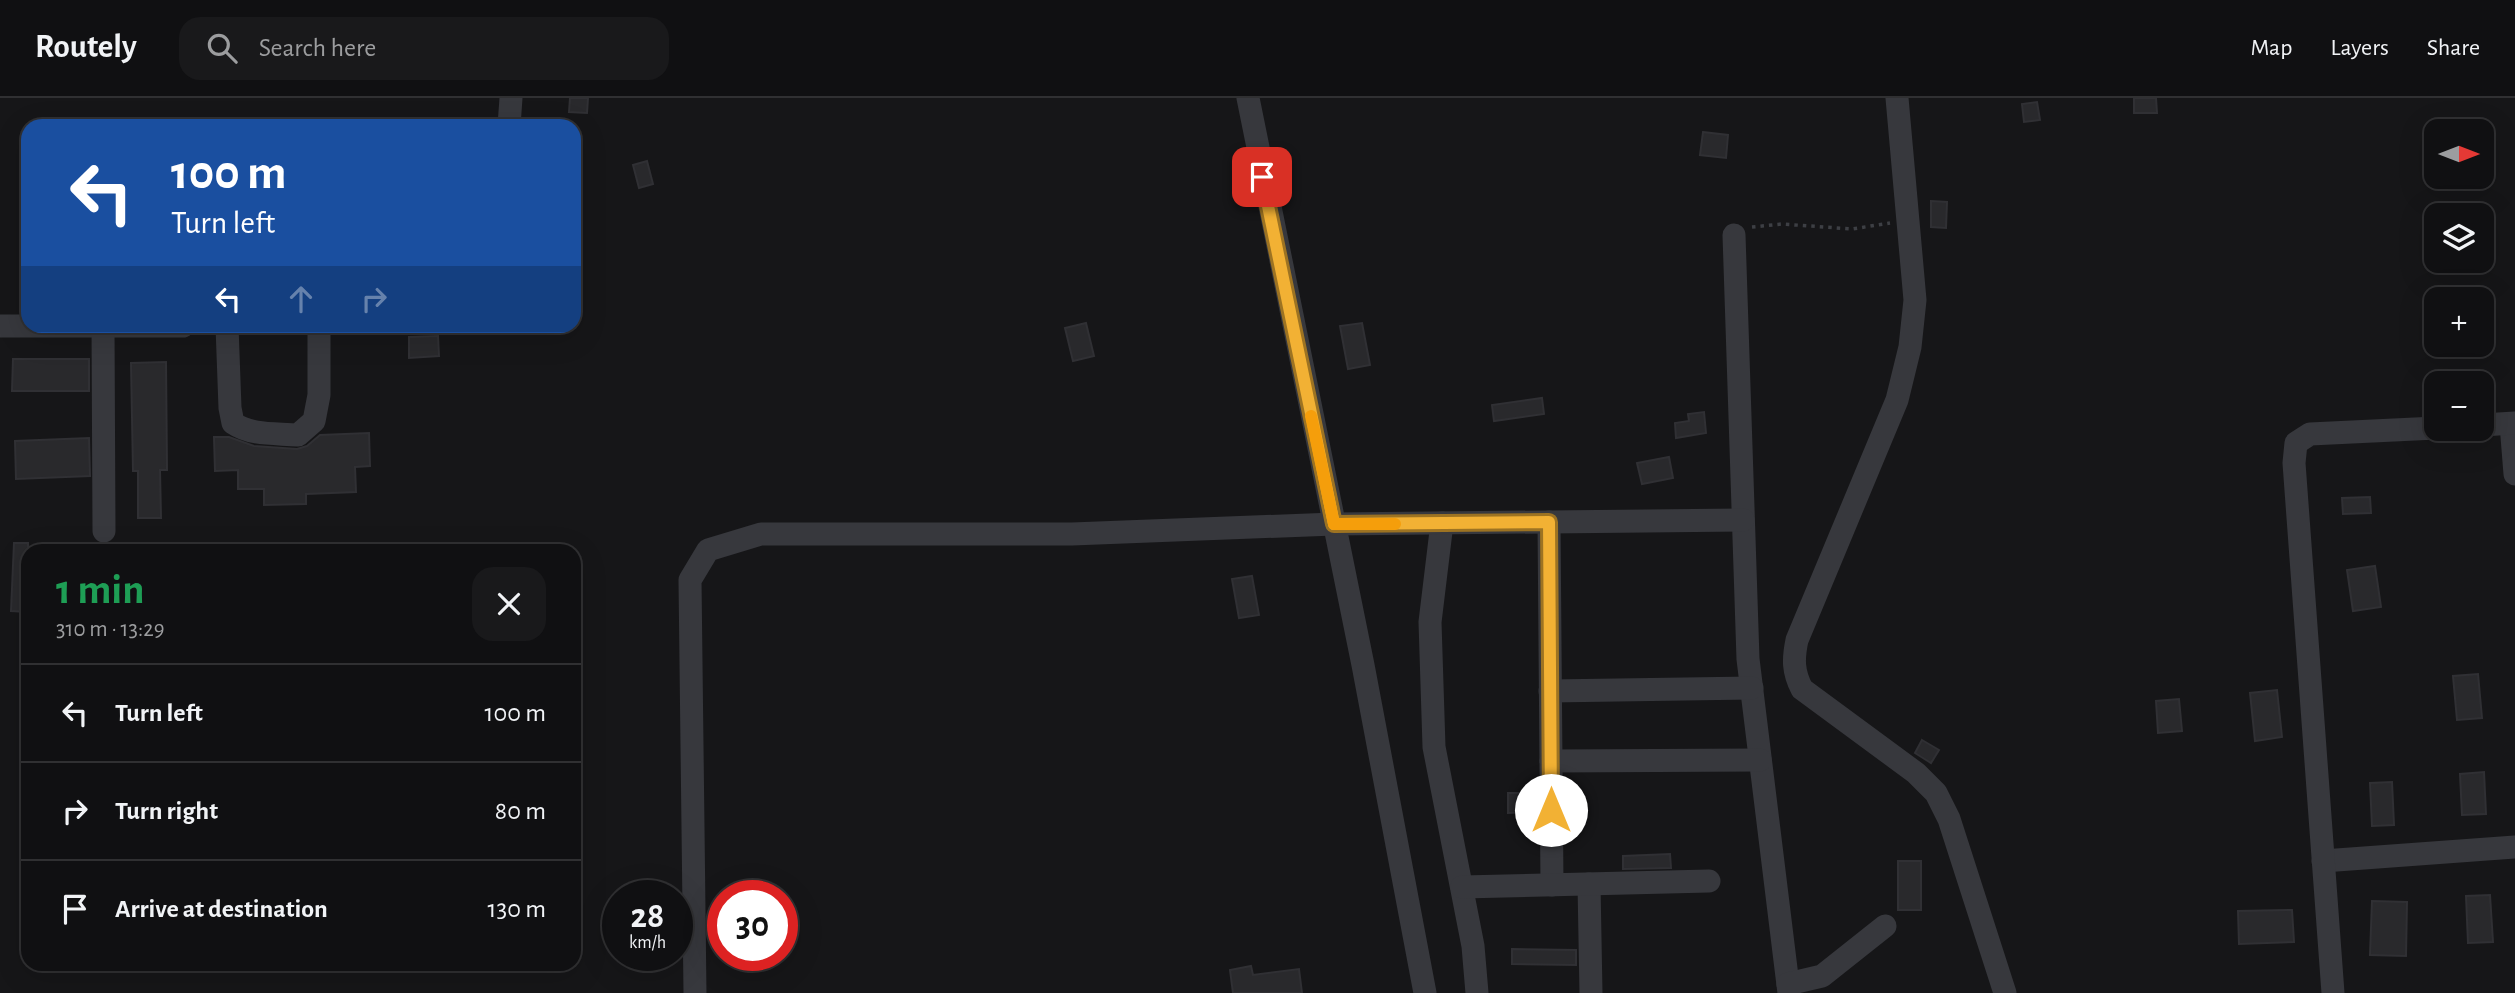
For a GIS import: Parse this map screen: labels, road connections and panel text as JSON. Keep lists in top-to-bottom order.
{
  "north": "right",
  "page": {
    "header": "Routely",
    "search": "Search here",
    "nav": ["Map", "Layers", "Share"],
    "map_buttons": ["+", "−"],
    "turn": ["100 m", "Turn left"],
    "heading": ["1 min", "310 m · 13:29"],
    "list": [
      {
        "name": "Turn left",
        "value": "100 m"
      },
      {
        "name": "Turn right",
        "value": "80 m"
      },
      {
        "name": "Arrive at destination",
        "value": "130 m"
      }
    ],
    "speed": "28 km/h",
    "limit": "30"
  }
}
